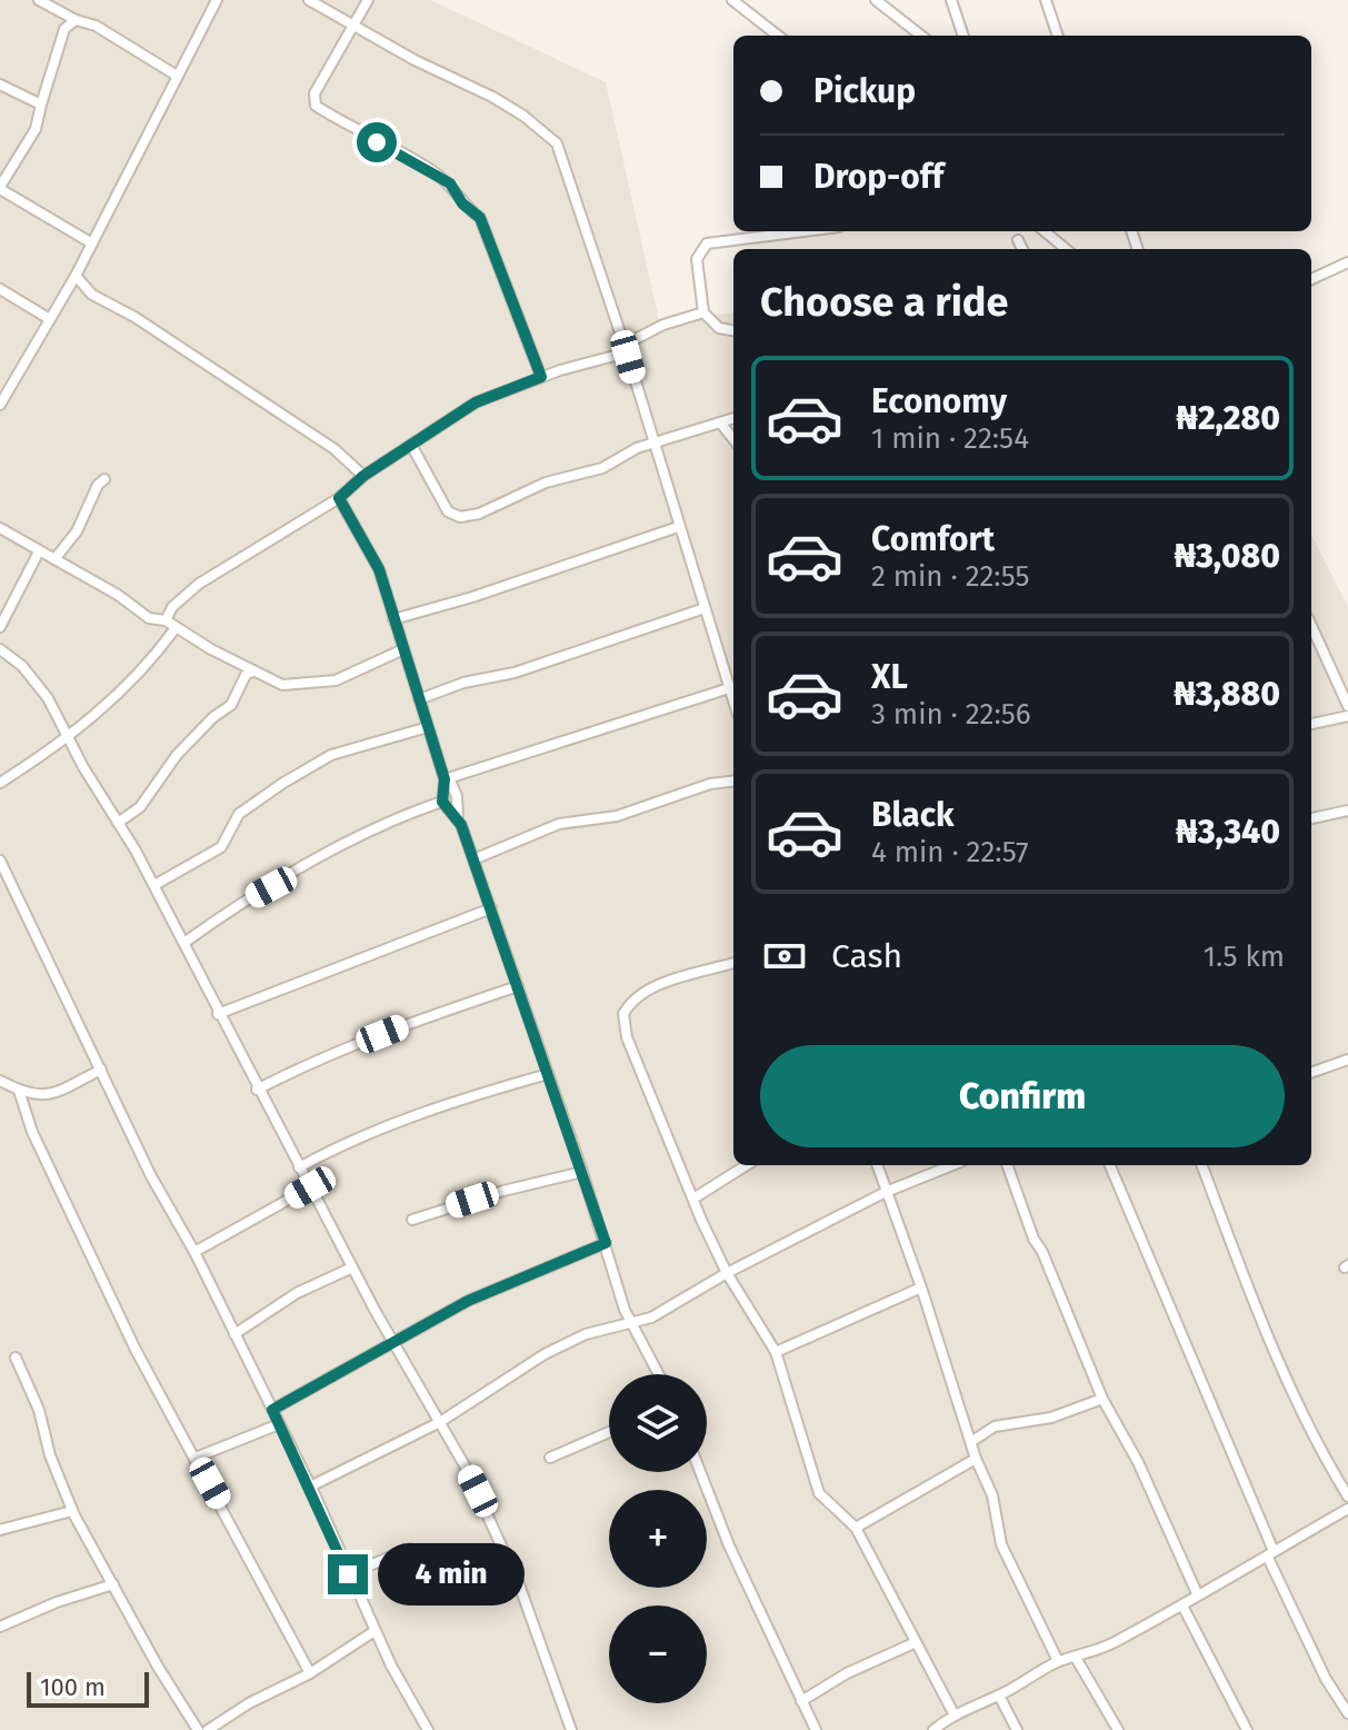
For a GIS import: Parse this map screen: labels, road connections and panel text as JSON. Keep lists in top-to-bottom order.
{
  "scale_bar": "100 m",
  "page": {
    "banner": ["Pickup", "Drop-off"],
    "heading": "Choose a ride",
    "list": [
      {
        "name": "Economy",
        "note": "1 min · 22:54",
        "value": "₦2,280"
      },
      {
        "name": "Comfort",
        "note": "2 min · 22:55",
        "value": "₦3,080"
      },
      {
        "name": "XL",
        "note": "3 min · 22:56",
        "value": "₦3,880"
      },
      {
        "name": "Black",
        "note": "4 min · 22:57",
        "value": "₦3,340"
      }
    ],
    "pay": ["Cash", "1.5 km"],
    "buttons": "Confirm",
    "map_buttons": ["+", "−"],
    "bubble": "4 min",
    "scale": "100 m"
  }
}
